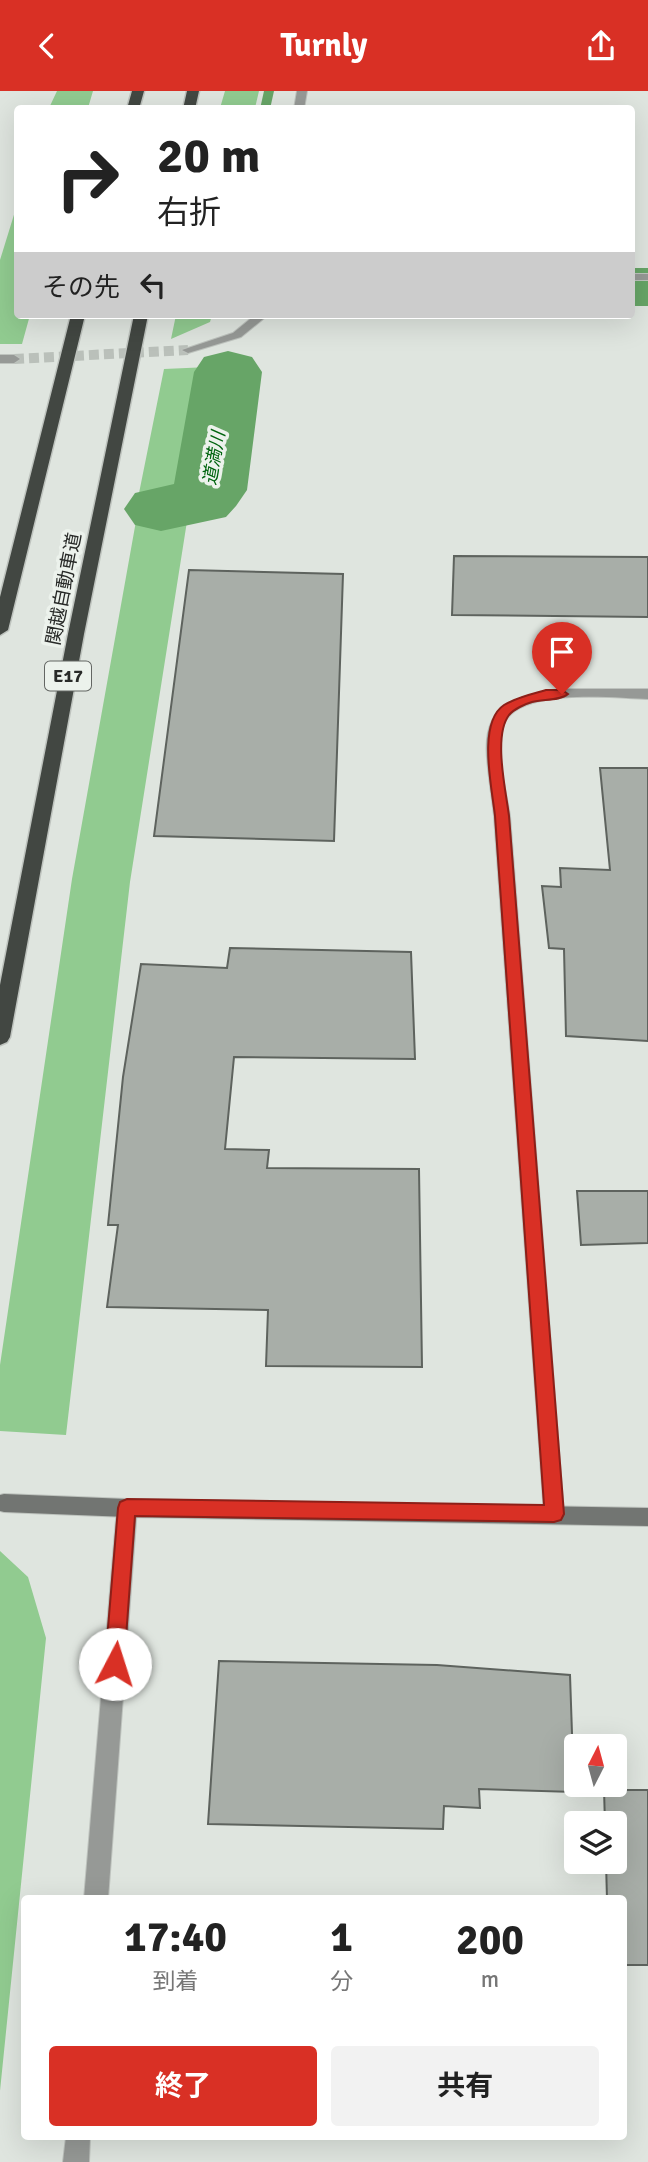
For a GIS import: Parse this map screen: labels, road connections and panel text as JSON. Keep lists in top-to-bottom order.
{
  "streets": {
    "highway": ["関越自動車道", "E17"]
  },
  "water": ["道満川"],
  "north": "top",
  "page": {
    "header": "Turnly",
    "turn": ["20 m", "右折"],
    "then": "その先",
    "eta": [
      "17:40",
      "到着",
      "1",
      "分",
      "200",
      "m"
    ],
    "buttons": ["終了", "共有"]
  }
}
